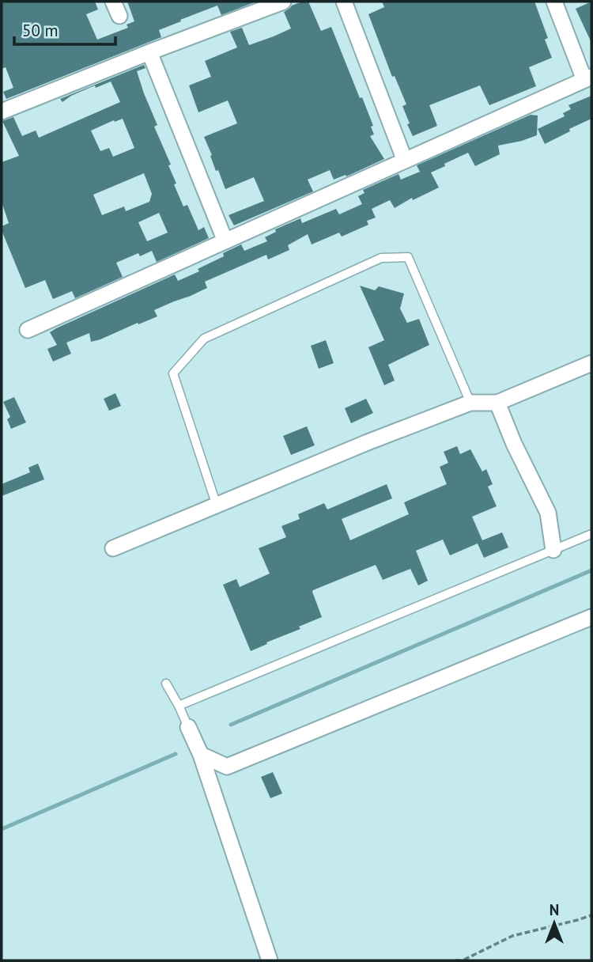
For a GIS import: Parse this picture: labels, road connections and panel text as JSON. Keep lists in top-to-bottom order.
{
  "scale_bar": "50 m",
  "north": "top"
}
